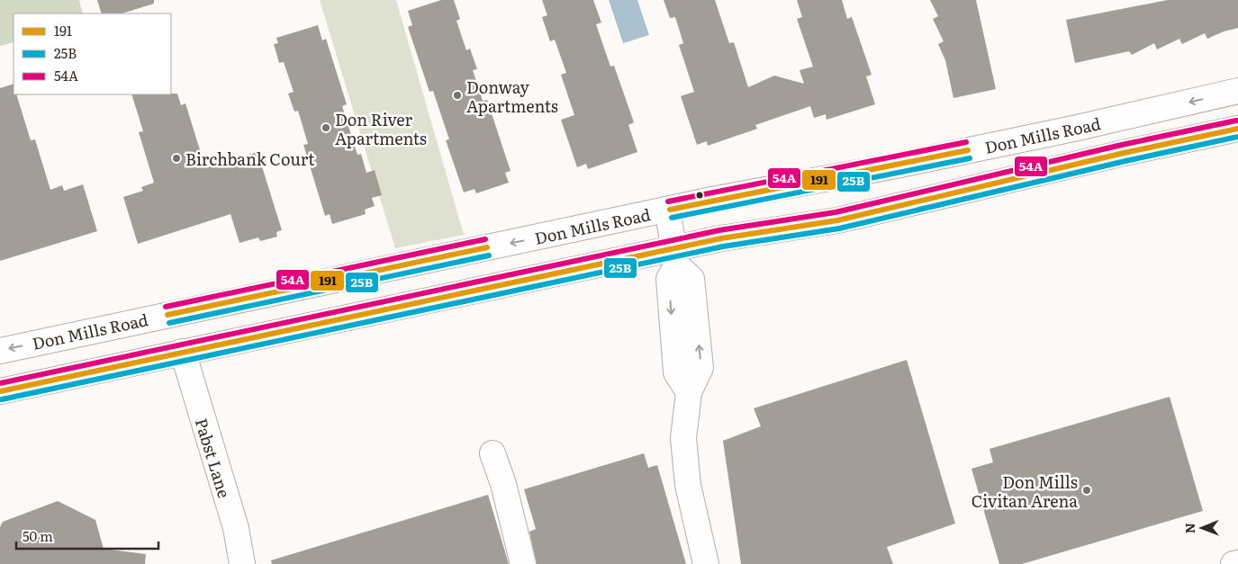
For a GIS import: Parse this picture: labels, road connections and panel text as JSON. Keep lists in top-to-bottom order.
{
  "streets": {
    "main road": ["Don Mills Road", "Pabst Lane"]
  },
  "places": [
    "Donway Apartments",
    "Don River Apartments",
    "Birchbank Court",
    "Don Mills Civitan Arena"
  ],
  "lines": ["transit line 54A", "transit line 191", "transit line 25B"],
  "legend": ["191", "25B", "54A"],
  "scale_bar": "50 m",
  "north": "left"
}
